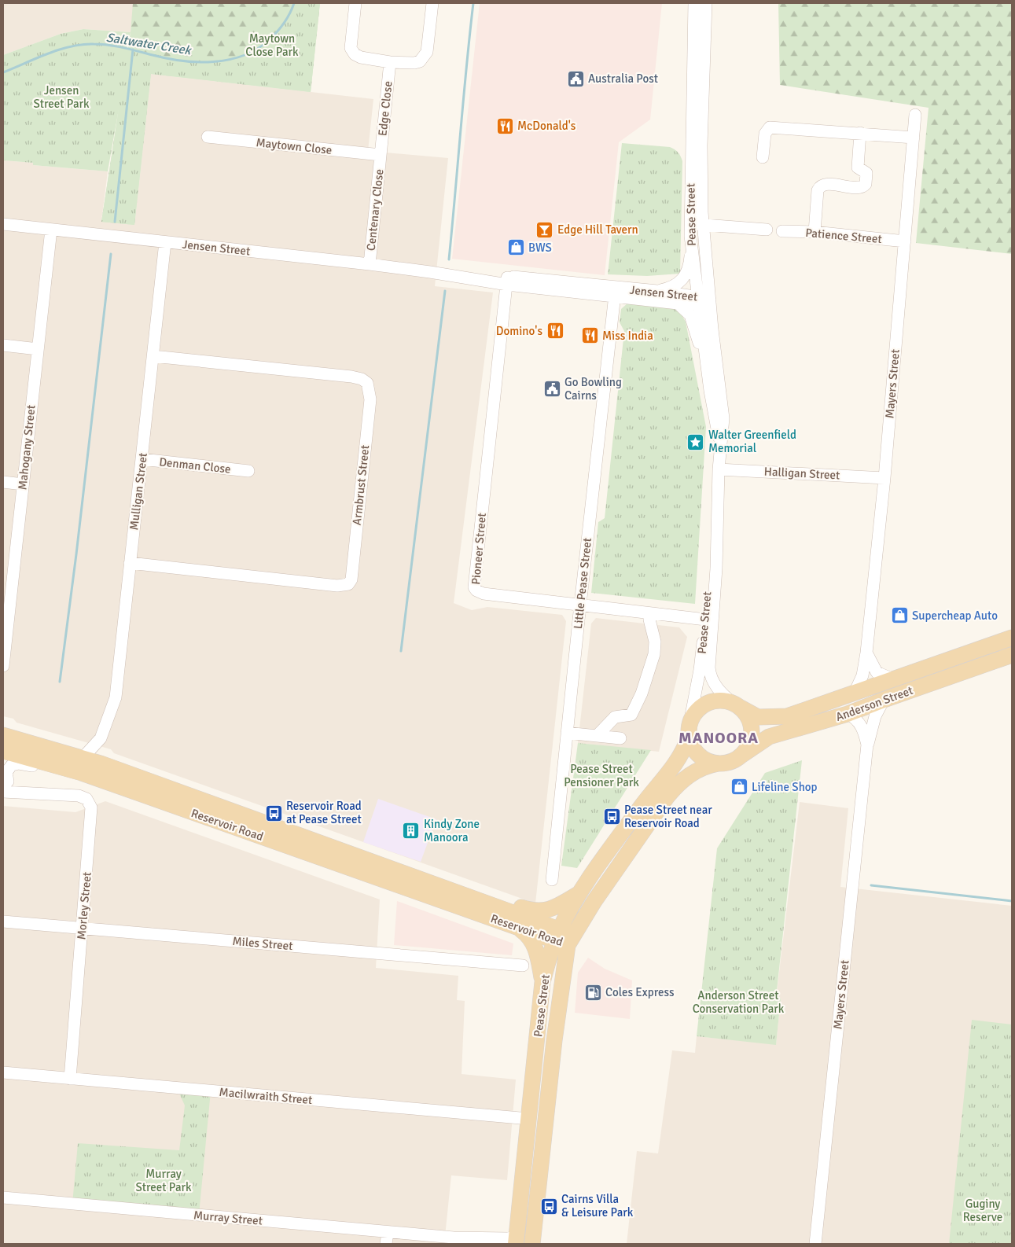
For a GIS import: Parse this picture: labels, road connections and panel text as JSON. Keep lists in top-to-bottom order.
{
  "streets": {
    "main road": ["Pease Street", "Anderson Street", "Reservoir Road"],
    "street": [
      "Edge Close",
      "Maytown Close",
      "Centenary Close",
      "Patience Street",
      "Jensen Street",
      "Mayers Street",
      "Mahogany Street",
      "Denman Close",
      "Halligan Street",
      "Armbrust Street",
      "Mulligan Street",
      "Pioneer Street",
      "Little Pease Street",
      "Morley Street",
      "Miles Street",
      "Macilwraith Street",
      "Murray Street"
    ]
  },
  "crossings": [
    ["Edge Close", "Maytown Close"],
    ["Edge Close", "Centenary Close"],
    ["Maytown Close", "Centenary Close"],
    ["Centenary Close", "Jensen Street"],
    ["Pease Street", "Jensen Street"],
    ["Pease Street", "Halligan Street"],
    ["Pease Street", "Pioneer Street"],
    ["Pease Street", "Anderson Street"],
    ["Pease Street", "Reservoir Road"],
    ["Pease Street", "Macilwraith Street"],
    ["Pease Street", "Murray Street"],
    ["Patience Street", "Mayers Street"],
    ["Jensen Street", "Mahogany Street"],
    ["Jensen Street", "Mulligan Street"],
    ["Jensen Street", "Pioneer Street"],
    ["Jensen Street", "Little Pease Street"],
    ["Mayers Street", "Halligan Street"],
    ["Mayers Street", "Anderson Street"],
    ["Denman Close", "Mulligan Street"],
    ["Armbrust Street", "Mulligan Street"],
    ["Mulligan Street", "Reservoir Road"],
    ["Pioneer Street", "Little Pease Street"],
    ["Reservoir Road", "Morley Street"],
    ["Morley Street", "Miles Street"],
    ["Morley Street", "Macilwraith Street"]
  ],
  "districts": ["MANOORA"],
  "water": ["Saltwater Creek"],
  "parks": [
    "Maytown Close Park",
    "Jensen Street Park",
    "Pease Street Pensioner Park",
    "Anderson Street Conservation Park",
    "Murray Street Park",
    "Guginy Reserve"
  ],
  "places": {
    "public building": ["Australia Post", "Go Bowling Cairns"],
    "restaurant": ["McDonald's", "Domino's", "Miss India"],
    "bar": ["Edge Hill Tavern"],
    "shop": ["BWS", "Supercheap Auto", "Lifeline Shop"],
    "place": ["Walter Greenfield Memorial"],
    "bus stop": ["Reservoir Road at Pease Street", "Pease Street near Reservoir Road", "Cairns Villa & Leisure Park"],
    "building": ["Kindy Zone Manoora"],
    "fuel station": ["Coles Express"]
  }
}
